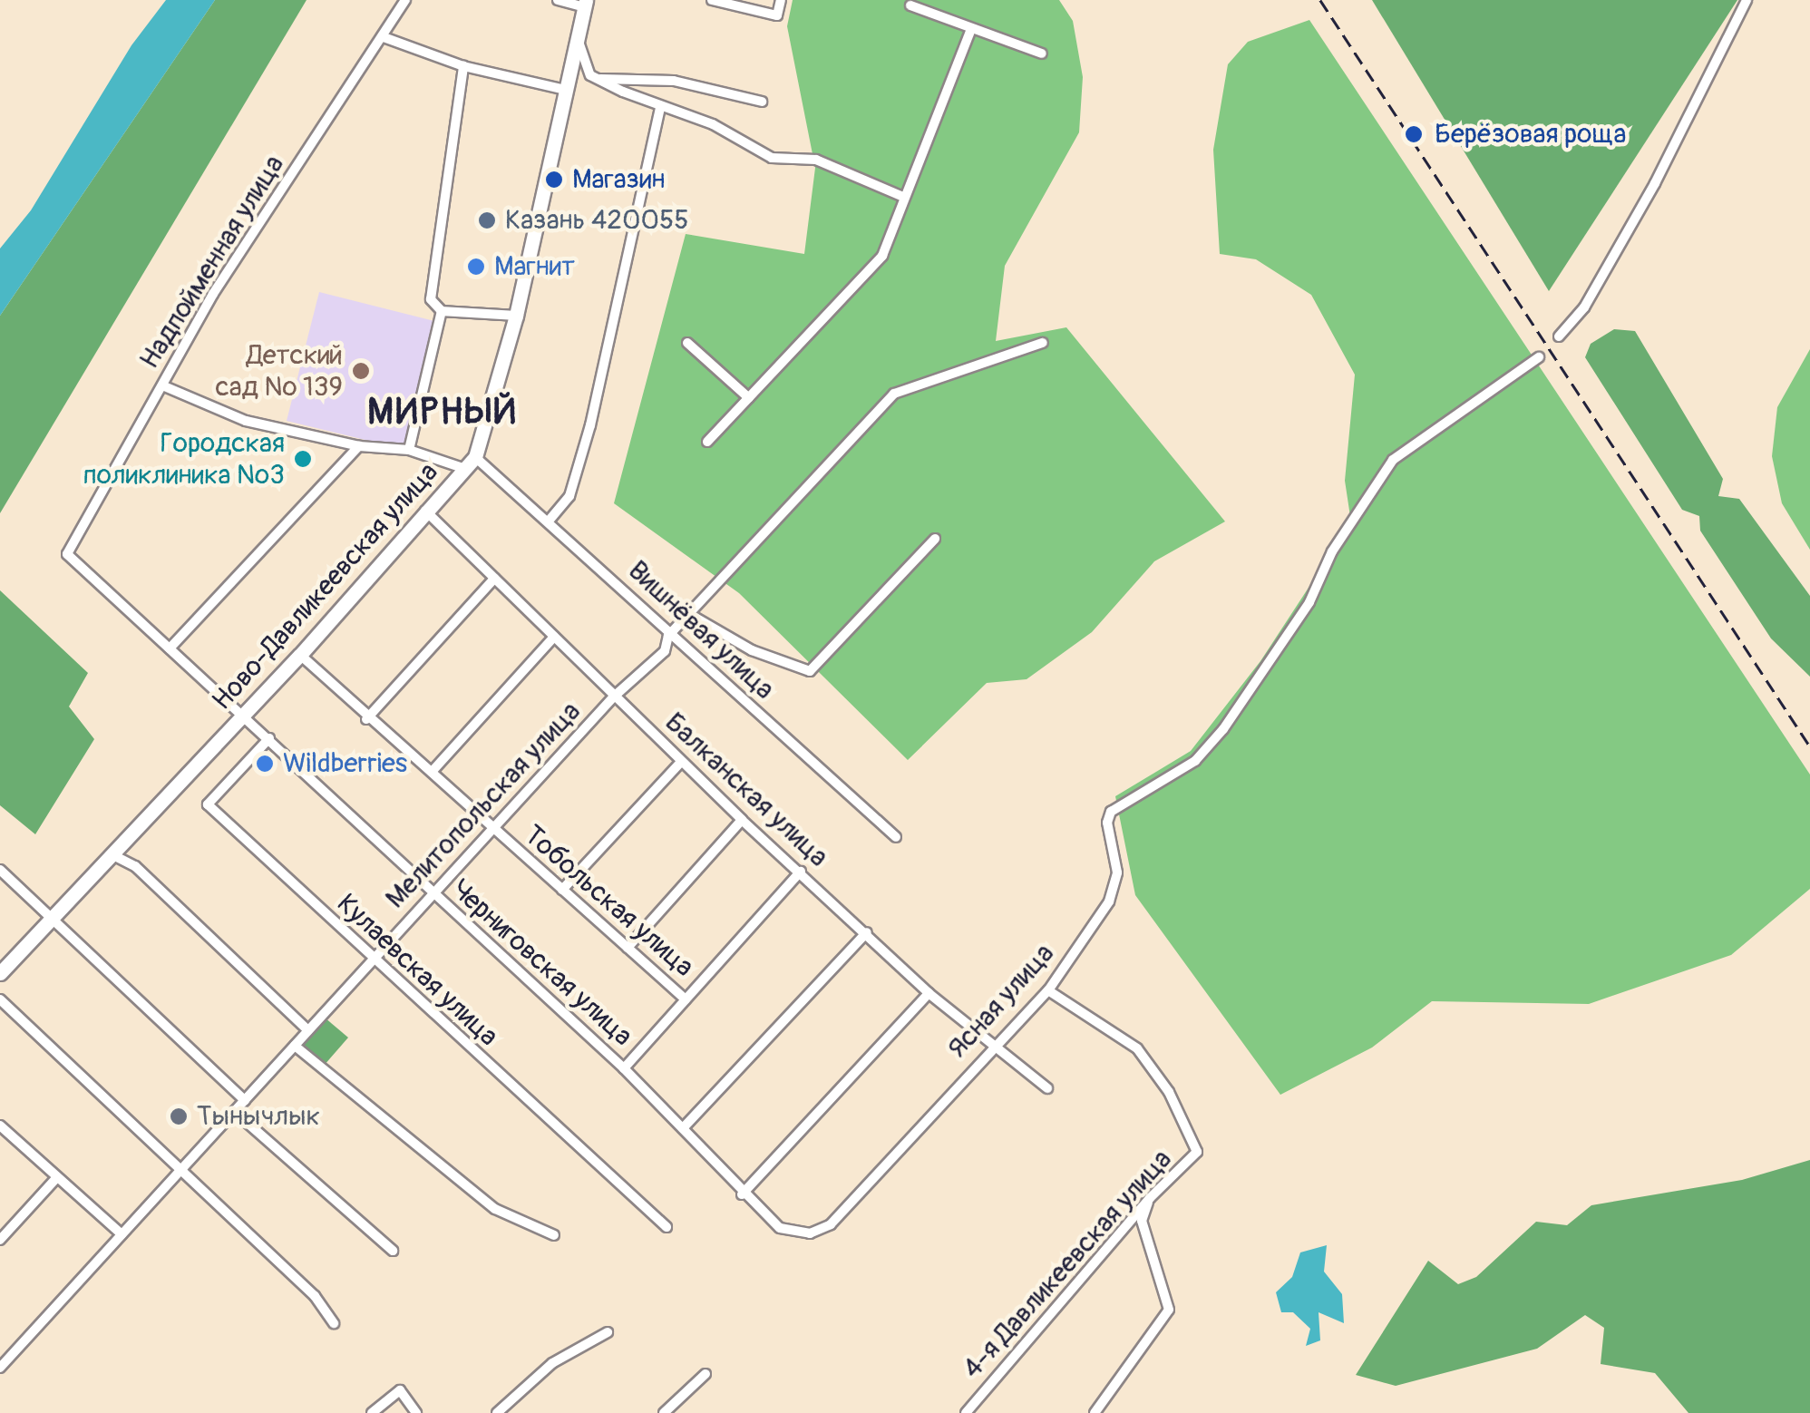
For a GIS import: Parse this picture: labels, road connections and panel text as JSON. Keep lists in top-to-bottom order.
{
  "streets": {
    "street": [
      "Надпойменная улица",
      "Ново-Давликеевская улица",
      "Вишнёвая улица",
      "Балканская улица",
      "Мелитопольская улица",
      "Тобольская улица",
      "Черниговская улица",
      "Кулаевская улица",
      "Ясная улица",
      "4-я Давликеевская улица"
    ]
  },
  "crossings": [
    ["Надпойменная улица", "Черниговская улица"],
    ["Ново-Давликеевская улица", "Вишнёвая улица"],
    ["Ново-Давликеевская улица", "Балканская улица"],
    ["Ново-Давликеевская улица", "Тобольская улица"],
    ["Ново-Давликеевская улица", "Черниговская улица"],
    ["Вишнёвая улица", "Мелитопольская улица"],
    ["Балканская улица", "Мелитопольская улица"],
    ["Балканская улица", "Ясная улица"],
    ["Мелитопольская улица", "Тобольская улица"],
    ["Мелитопольская улица", "Черниговская улица"],
    ["Мелитопольская улица", "Кулаевская улица"],
    ["Черниговская улица", "Кулаевская улица"],
    ["Черниговская улица", "Ясная улица"],
    ["Ясная улица", "4-я Давликеевская улица"]
  ],
  "districts": ["МИРНЫЙ"],
  "places": [
    "Берёзовая роща",
    "Магазин",
    "Казань 420055",
    "Магнит",
    "Детский сад № 139",
    "Городская поликлиника №3",
    "Wildberries",
    "Тынычлык"
  ]
}
